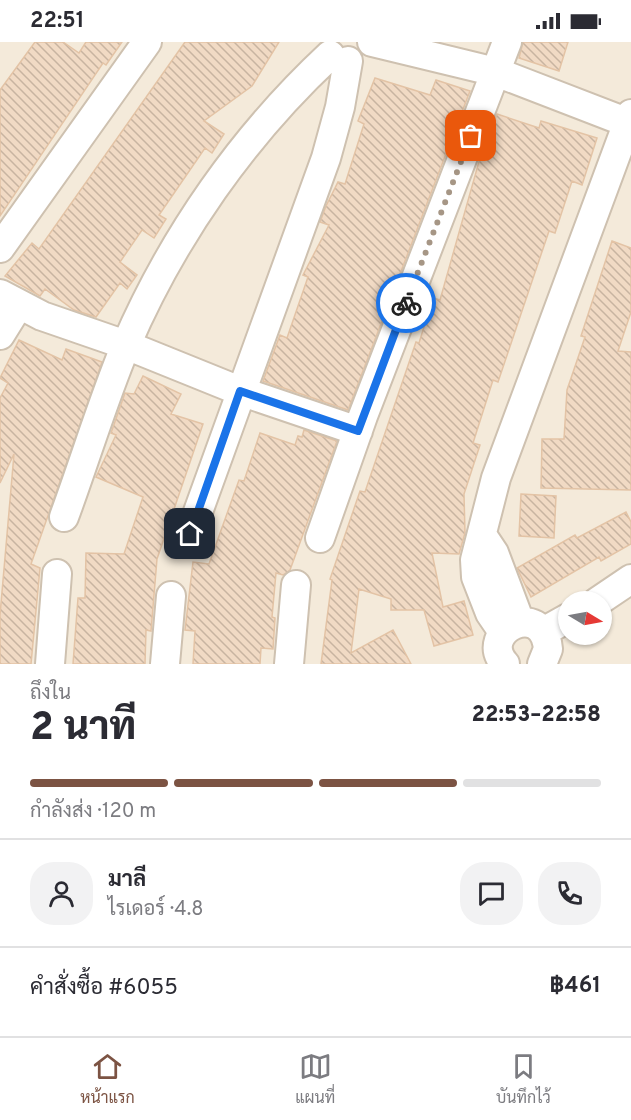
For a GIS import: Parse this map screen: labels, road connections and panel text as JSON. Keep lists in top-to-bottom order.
{
  "north": "right",
  "page": {
    "status": "22:51",
    "heading": ["2 นาที", "ถึงใน", "22:53–22:58"],
    "panel": [
      "มาลี",
      "ไรเดอร์ · 4.8",
      "คำสั่งซื้อ #6055",
      "฿461"
    ],
    "bar": "กำลังส่ง · 120 m",
    "tabs": ["หน้าแรก", "แผนที่", "บันทึกไว้"]
  }
}
